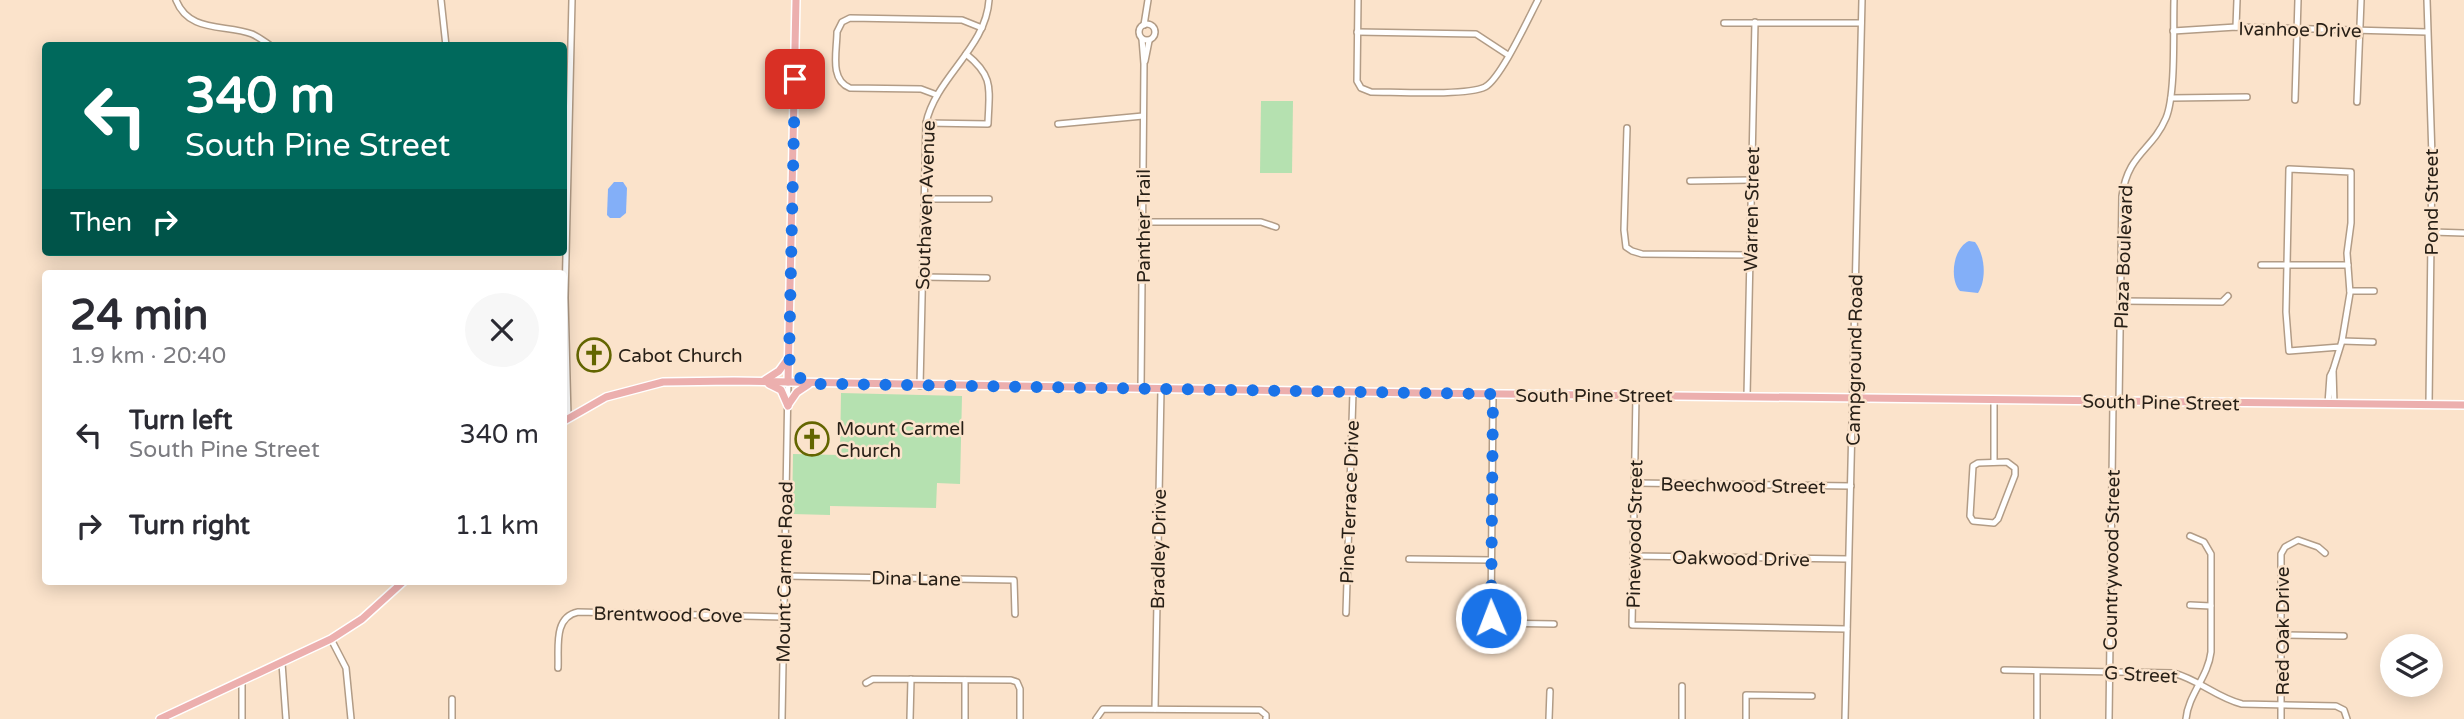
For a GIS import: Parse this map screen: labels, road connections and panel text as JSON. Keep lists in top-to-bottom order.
{
  "streets": {
    "main road": ["South Pine Street"],
    "street": [
      "Ivanhoe Drive",
      "Pond Street",
      "Southaven Avenue",
      "Warren Street",
      "Panther Trail",
      "Plaza Boulevard",
      "Campground Road",
      "Beechwood Street",
      "Pine Terrace Drive",
      "Pinewood Street",
      "Bradley Drive",
      "Oakwood Drive",
      "Countrywood Street",
      "Mount Carmel Road",
      "Dina Lane",
      "Brentwood Cove",
      "Red Oak Drive",
      "G Street"
    ]
  },
  "crossings": [
    ["Ivanhoe Drive", "Pond Street"],
    ["Ivanhoe Drive", "Plaza Boulevard"],
    ["Pond Street", "South Pine Street"],
    ["Southaven Avenue", "South Pine Street"],
    ["Warren Street", "South Pine Street"],
    ["Panther Trail", "South Pine Street"],
    ["Plaza Boulevard", "South Pine Street"],
    ["Plaza Boulevard", "Countrywood Street"],
    ["Campground Road", "South Pine Street"],
    ["Campground Road", "Beechwood Street"],
    ["Campground Road", "Pinewood Street"],
    ["Campground Road", "Oakwood Drive"],
    ["South Pine Street", "Pine Terrace Drive"],
    ["South Pine Street", "Pinewood Street"],
    ["South Pine Street", "Bradley Drive"],
    ["South Pine Street", "Countrywood Street"],
    ["South Pine Street", "Mount Carmel Road"],
    ["Beechwood Street", "Pinewood Street"],
    ["Pinewood Street", "Oakwood Drive"],
    ["Countrywood Street", "G Street"],
    ["Mount Carmel Road", "Dina Lane"],
    ["Mount Carmel Road", "Brentwood Cove"],
    ["Red Oak Drive", "G Street"]
  ],
  "places": {
    "church": ["Cabot Church", "Mount Carmel Church"]
  },
  "page": {
    "turn": ["340 m", "South Pine Street"],
    "then": "Then",
    "heading": ["24 min", "1.9 km · 20:40"],
    "list": [
      {
        "name": "Turn left",
        "note": "South Pine Street",
        "value": "340 m"
      },
      {
        "name": "Turn right",
        "value": "1.1 km"
      }
    ]
  }
}
